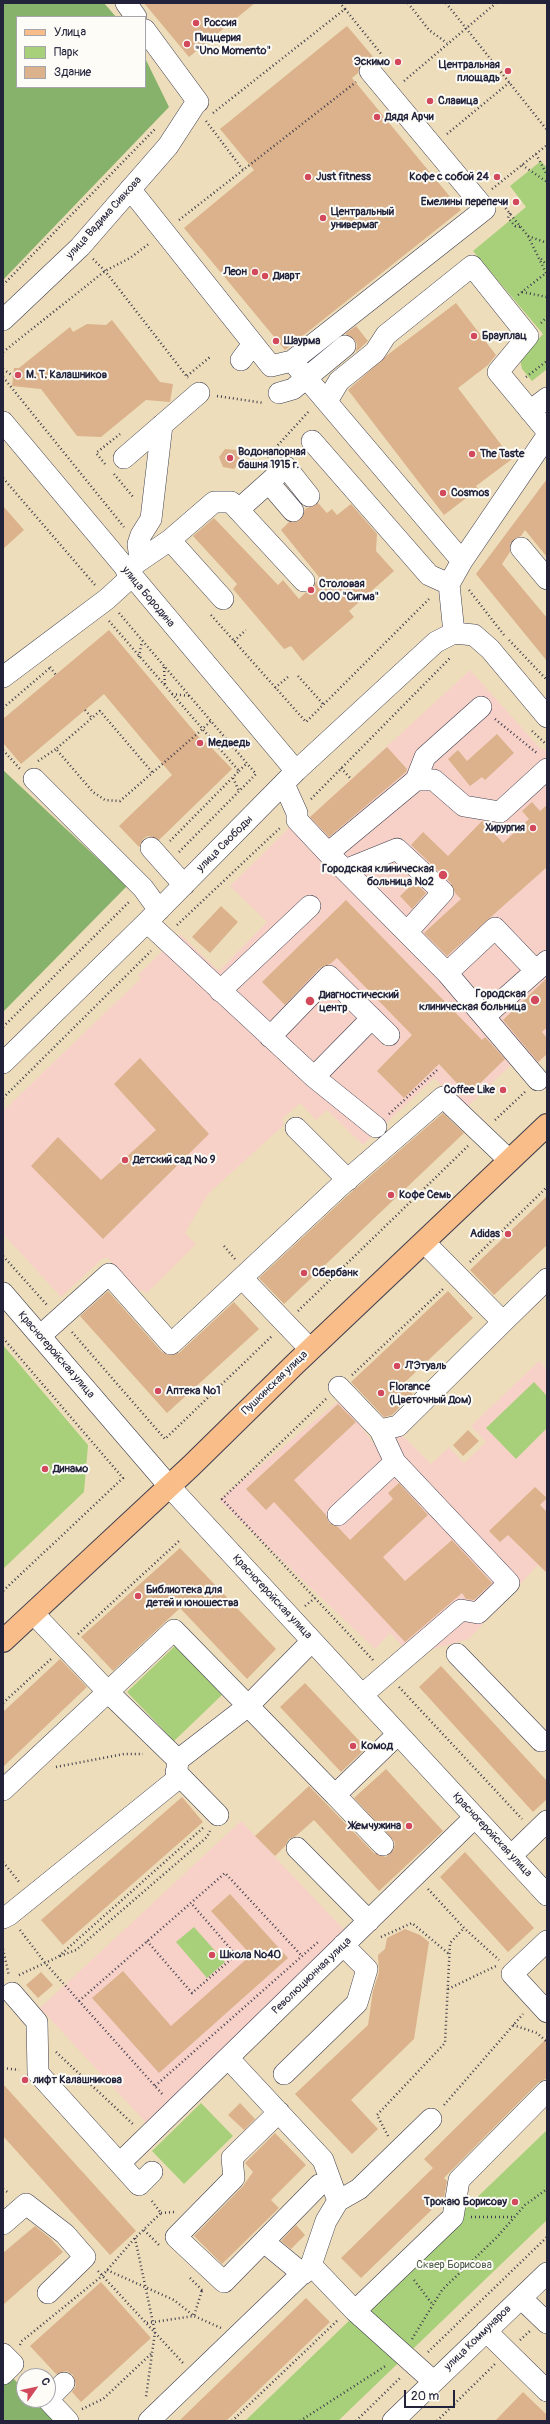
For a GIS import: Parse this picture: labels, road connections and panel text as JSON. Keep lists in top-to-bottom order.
{
  "streets": {
    "main road": ["Пушкинская улица"],
    "street": [
      "улица Вадима Сивкова",
      "улица Бородина",
      "улица Свободы",
      "Красногеройская улица",
      "Революционная улица",
      "улица Коммунаров"
    ]
  },
  "crossings": [
    ["улица Бородина", "улица Свободы"],
    ["Красногеройская улица", "Пушкинская улица"],
    ["Красногеройская улица", "Революционная улица"]
  ],
  "parks": ["Сквер Борисова"],
  "places": [
    "Россия",
    "Пиццерия \"Uno Momento\"",
    "Эскимо",
    "Центральная площадь",
    "Славица",
    "Дядя Арчи",
    "Just fitness",
    "Кофе с собой 24",
    "Емелины перепечи",
    "Центральный универмаг",
    "Леон",
    "Диарт",
    "Брауплац",
    "Шаурма",
    "М. Т. Калашников",
    "The Taste",
    "Водонапорная башня 1915 г.",
    "Cosmos",
    "Столовая ООО \"Сигма\"",
    "Медведь",
    "Хирургия",
    "Городская клиническая больница №2",
    "Городская клиническая больница",
    "Диагностический центр",
    "Coffee Like",
    "Детский сад № 9",
    "Кофе Семь",
    "Adidas",
    "Сбербанк",
    "Л'Этуаль",
    "Аптека №1",
    "Florance (Цветочный Дом)",
    "Динамо",
    "Библиотека для детей и юношества",
    "Комод",
    "Жемчужина",
    "Школа №40",
    "лифт Калашникова",
    "Трокаю Борисову"
  ],
  "legend": ["Улица", "Парк", "Здание"],
  "scale_bar": "20 m",
  "north": "top right"
}
